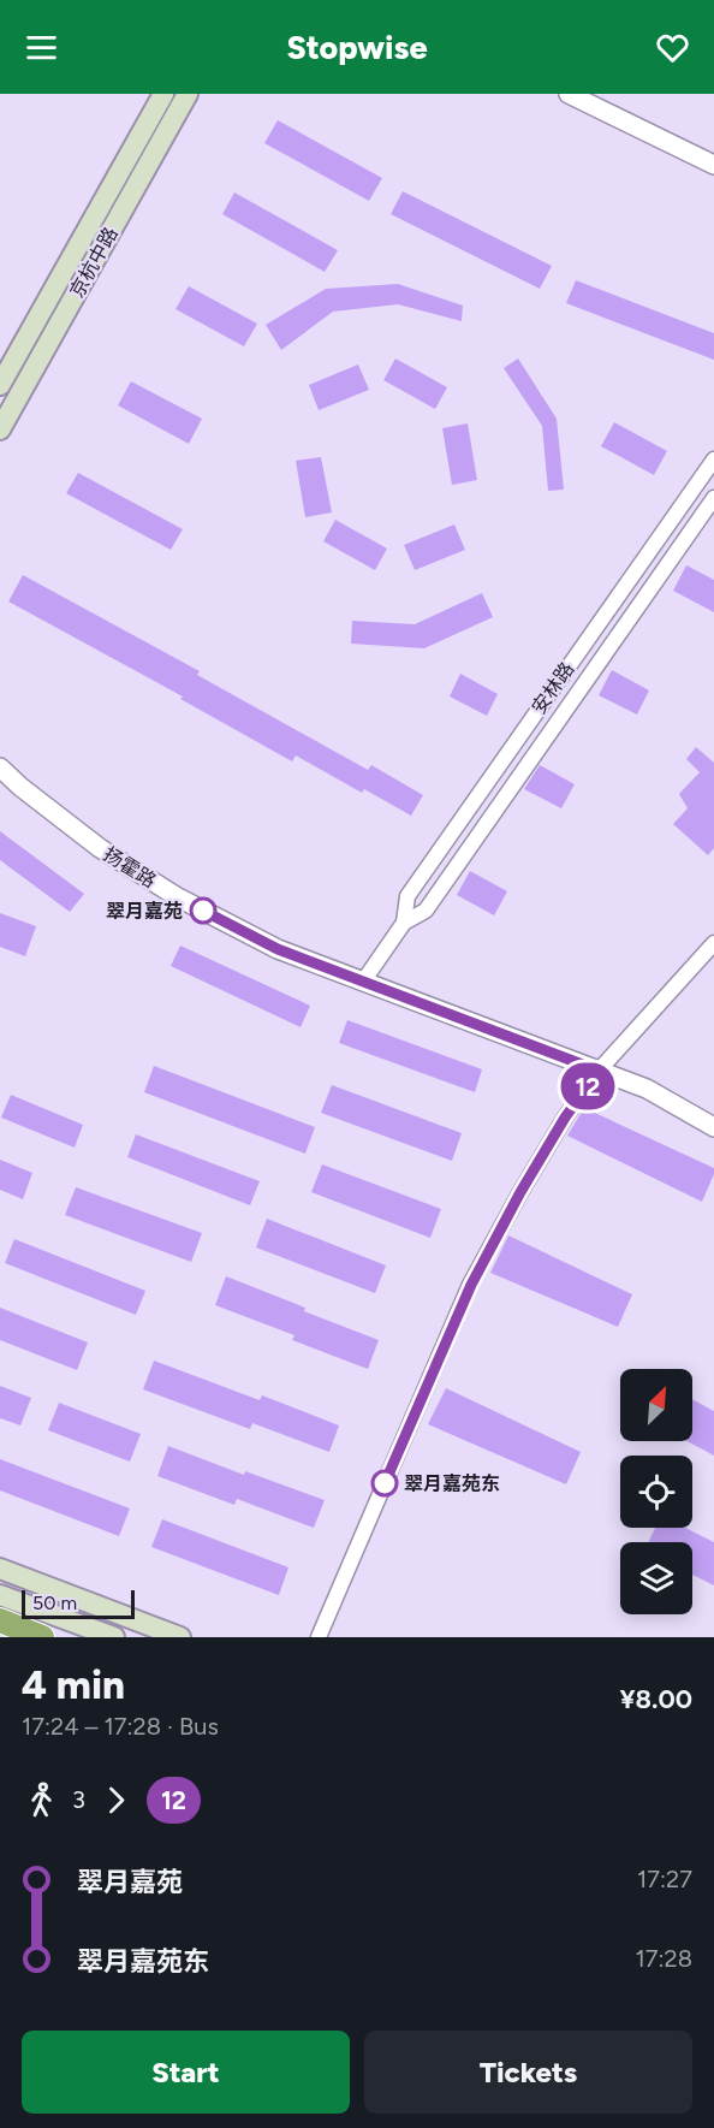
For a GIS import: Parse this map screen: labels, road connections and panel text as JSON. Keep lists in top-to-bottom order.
{
  "streets": {
    "main road": ["京杭中路"],
    "street": ["安林路", "扬霍路"]
  },
  "crossings": [
    ["安林路", "扬霍路"]
  ],
  "places": ["翠月嘉苑", "翠月嘉苑东"],
  "lines": ["bus line 12"],
  "scale_bar": "50 m",
  "north": "top right",
  "page": {
    "header": "Stopwise",
    "on_map": "12",
    "scale": "50 m",
    "heading": ["4 min", "17:24 – 17:28 · Bus", "¥8.00"],
    "legs": ["3", "12"],
    "list": [
      {
        "name": "翠月嘉苑",
        "value": "17:27"
      },
      {
        "name": "翠月嘉苑东",
        "value": "17:28"
      }
    ],
    "buttons": ["Start", "Tickets"]
  }
}
